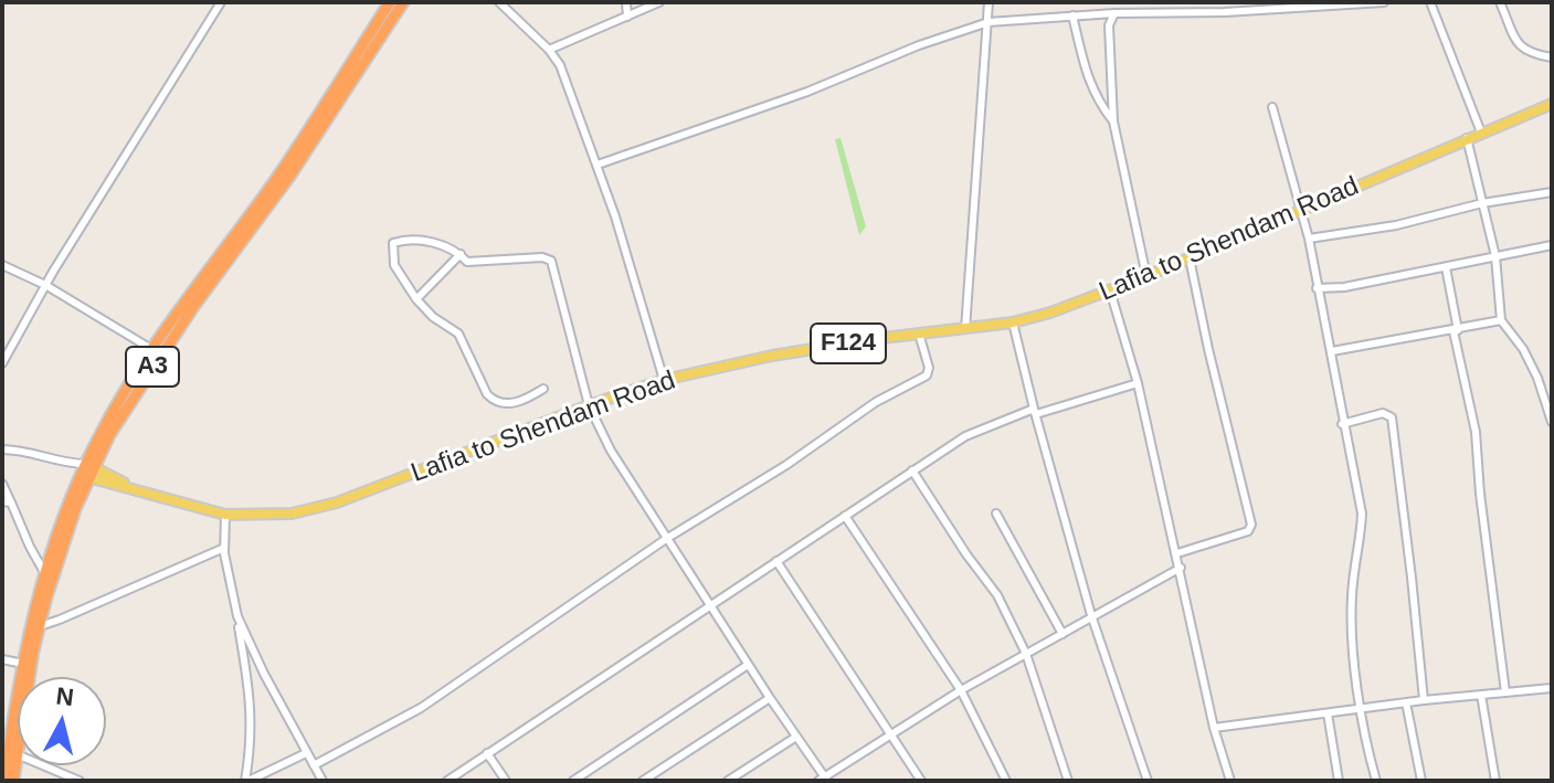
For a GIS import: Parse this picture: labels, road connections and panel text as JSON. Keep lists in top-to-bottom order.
{
  "streets": {
    "highway": ["A3"],
    "main road": ["Lafia to Shendam Road", "F124"]
  },
  "crossings": [
    ["Lafia to Shendam Road", "A3"]
  ],
  "north": "top"
}
